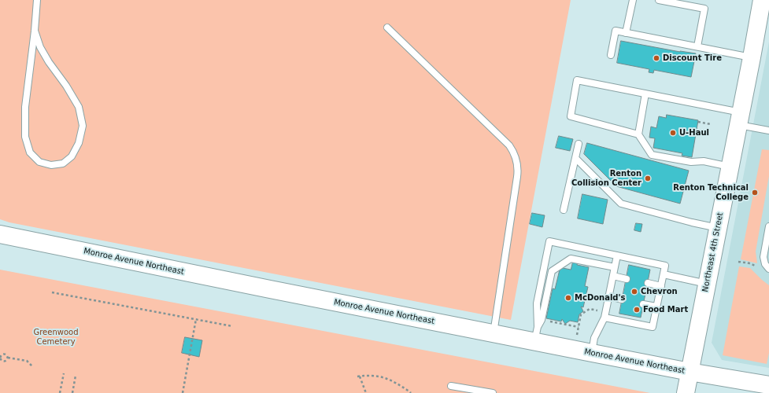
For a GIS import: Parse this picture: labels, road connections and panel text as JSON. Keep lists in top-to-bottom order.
{
  "streets": {
    "street": ["Northeast 4th Street", "Monroe Avenue Northeast"]
  },
  "crossings": [
    ["Northeast 4th Street", "Monroe Avenue Northeast"]
  ],
  "parks": ["Greenwood Cemetery"],
  "places": [
    "Discount Tire",
    "U-Haul",
    "Renton Collision Center",
    "Renton Technical College",
    "Chevron",
    "McDonald's",
    "Food Mart"
  ]
}
